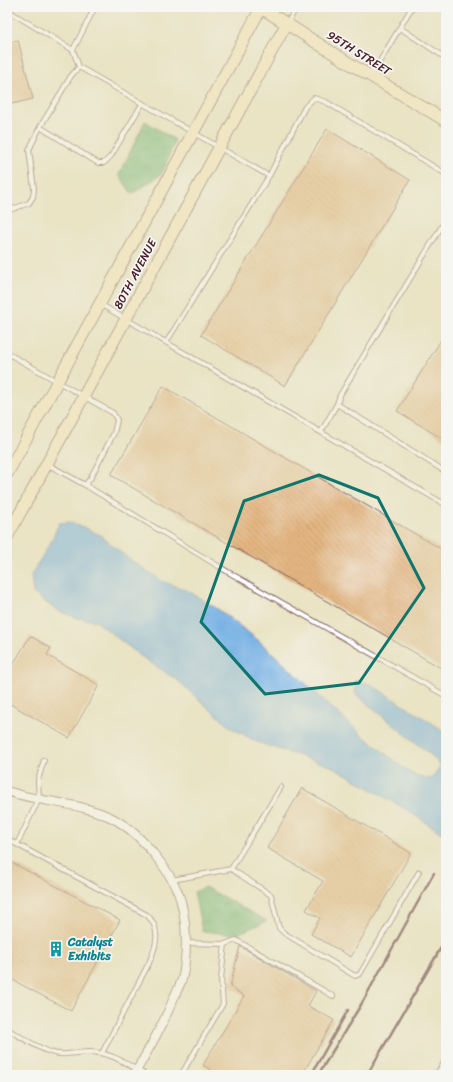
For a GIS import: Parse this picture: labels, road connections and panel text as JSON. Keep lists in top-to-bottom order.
{
  "streets": {
    "street": ["95TH STREET", "80TH AVENUE"]
  },
  "crossings": [
    ["95TH STREET", "80TH AVENUE"]
  ],
  "places": {
    "building": ["Catalyst Exhibits"]
  }
}
